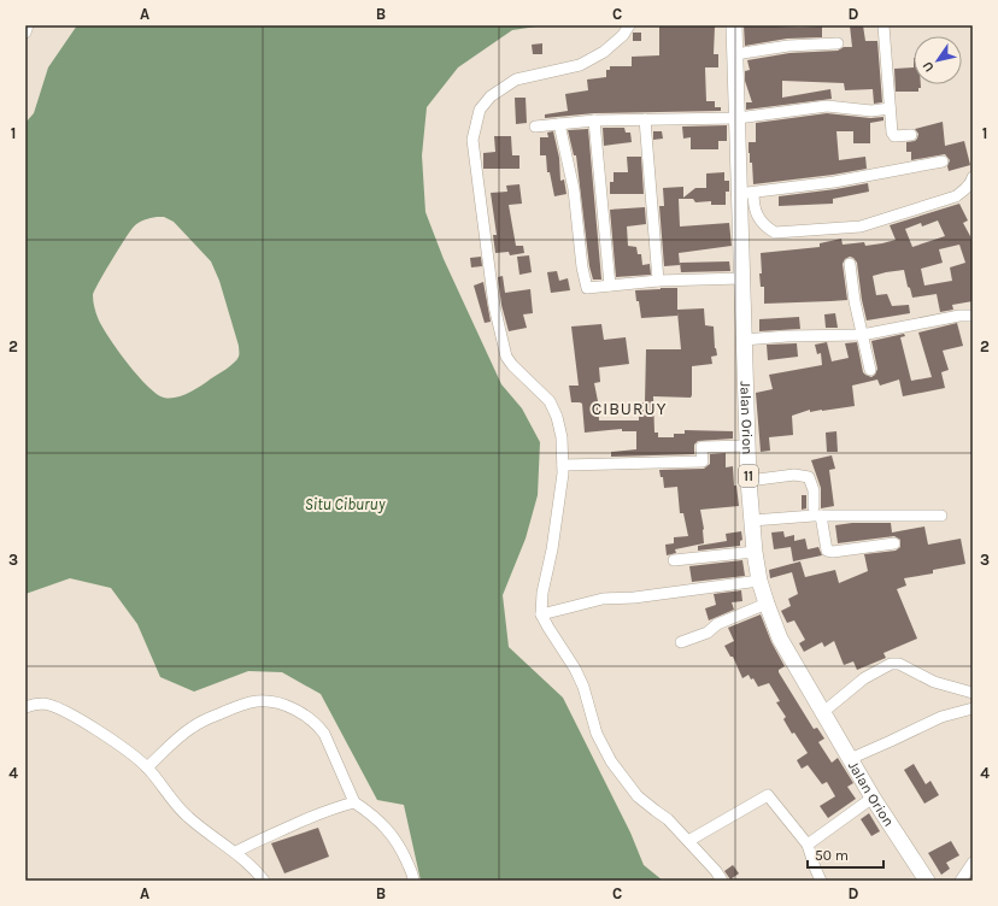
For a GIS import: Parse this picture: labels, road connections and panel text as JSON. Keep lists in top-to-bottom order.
{
  "streets": {
    "highway": ["Jalan Orion", "11"]
  },
  "districts": ["CIBURUY"],
  "water": ["Situ Ciburuy"],
  "scale_bar": "50 m",
  "north": "bottom left",
  "grid": {
    "columns": [
      "A",
      "B",
      "C",
      "D"
    ],
    "rows": [
      "1",
      "2",
      "3",
      "4"
    ]
  }
}
